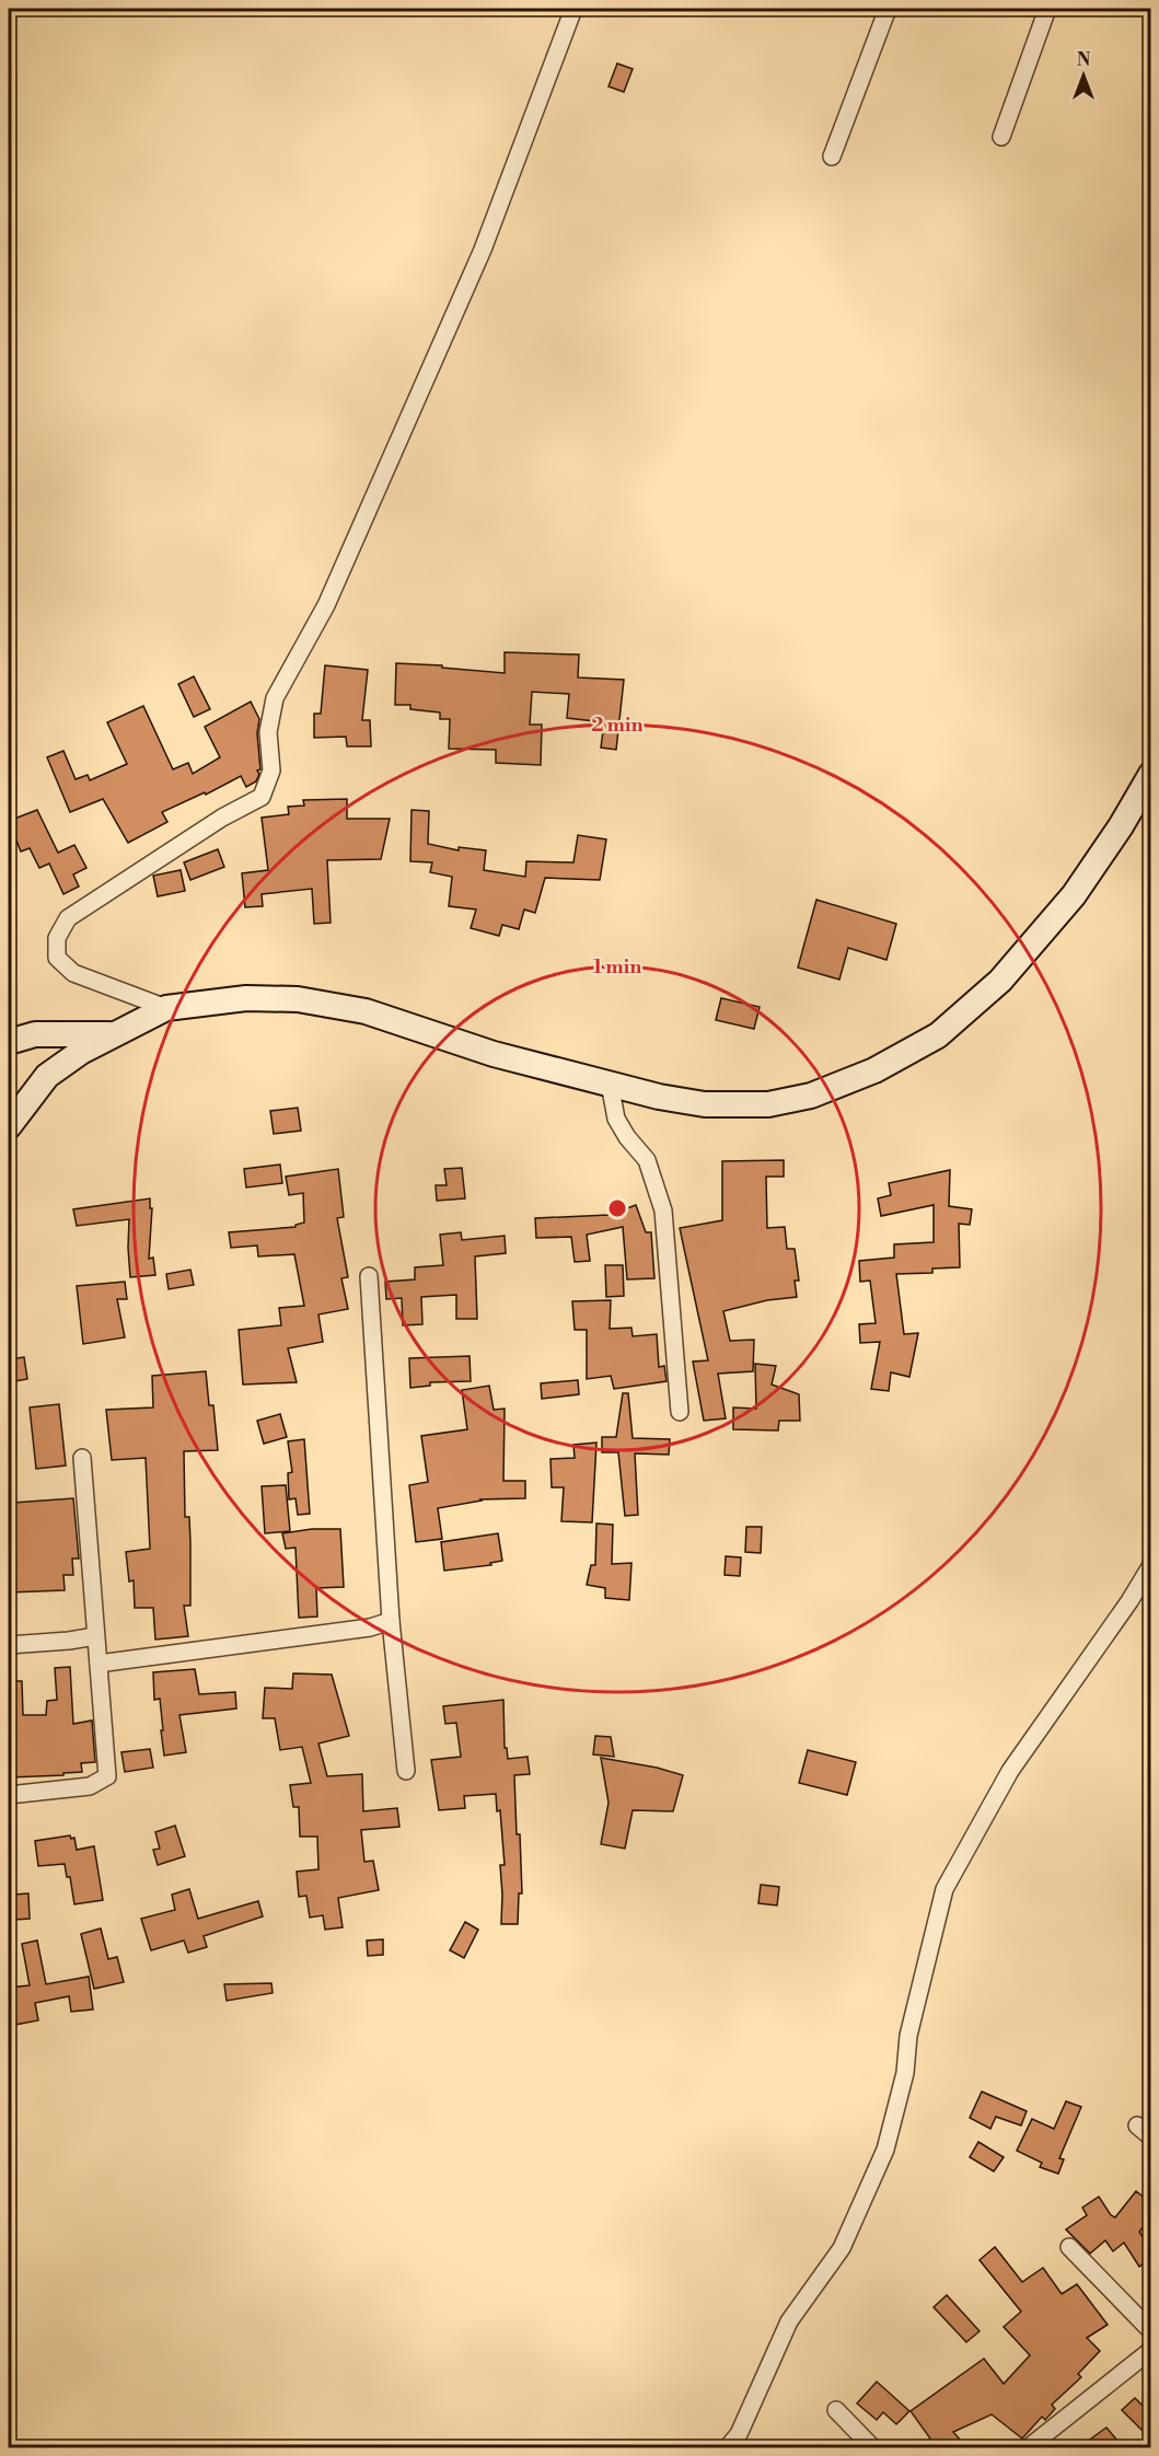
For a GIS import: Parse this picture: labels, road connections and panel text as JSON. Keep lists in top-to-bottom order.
{
  "north": "top",
  "rings": ["2 min", "1 min"]
}
